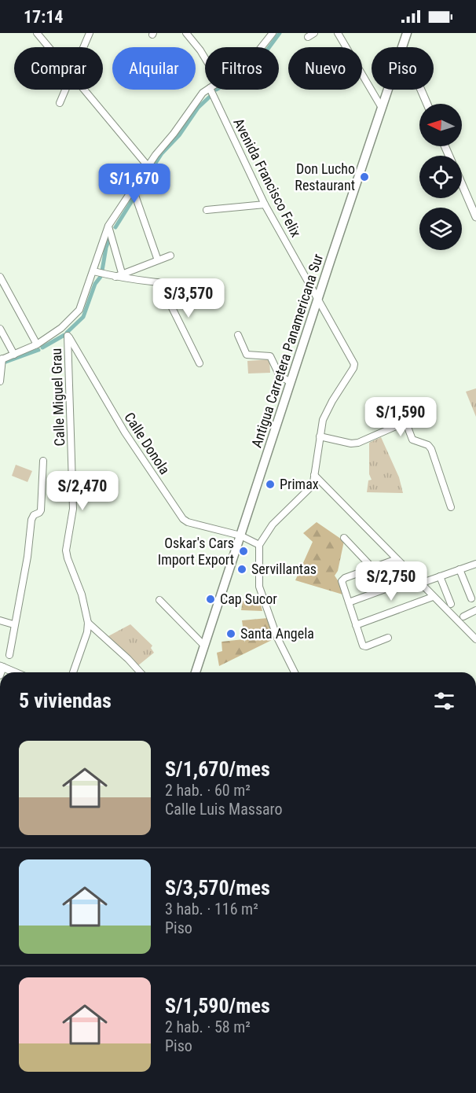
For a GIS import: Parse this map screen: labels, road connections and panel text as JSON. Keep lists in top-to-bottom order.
{
  "streets": {
    "highway": ["Antigua Carretera Panamericana Sur"],
    "street": ["Avenida Francisco Felix", "Calle Miguel Grau", "Calle Donola"]
  },
  "crossings": [
    ["Avenida Francisco Felix", "Antigua Carretera Panamericana Sur"],
    ["Antigua Carretera Panamericana Sur", "Calle Donola"],
    ["Calle Miguel Grau", "Calle Donola"]
  ],
  "places": [
    "Don Lucho Restaurant",
    "Primax",
    "Oskar's Cars Import Export",
    "Servillantas",
    "Cap Sucor",
    "Santa Angela"
  ],
  "north": "left",
  "page": {
    "status": "17:14",
    "chip": [
      "Comprar",
      "Alquilar",
      "Filtros",
      "Nuevo",
      "Piso"
    ],
    "price": [
      "S/1,670",
      "S/3,570",
      "S/1,590",
      "S/2,470",
      "S/2,750"
    ],
    "heading": "5 viviendas",
    "list": [
      {
        "name": "S/1,670/mes",
        "note": "2 hab. · 60 m² · Calle Luis Massaro"
      },
      {
        "name": "S/3,570/mes",
        "note": "3 hab. · 116 m² · Piso"
      },
      {
        "name": "S/1,590/mes",
        "note": "2 hab. · 58 m² · Piso"
      }
    ]
  }
}
